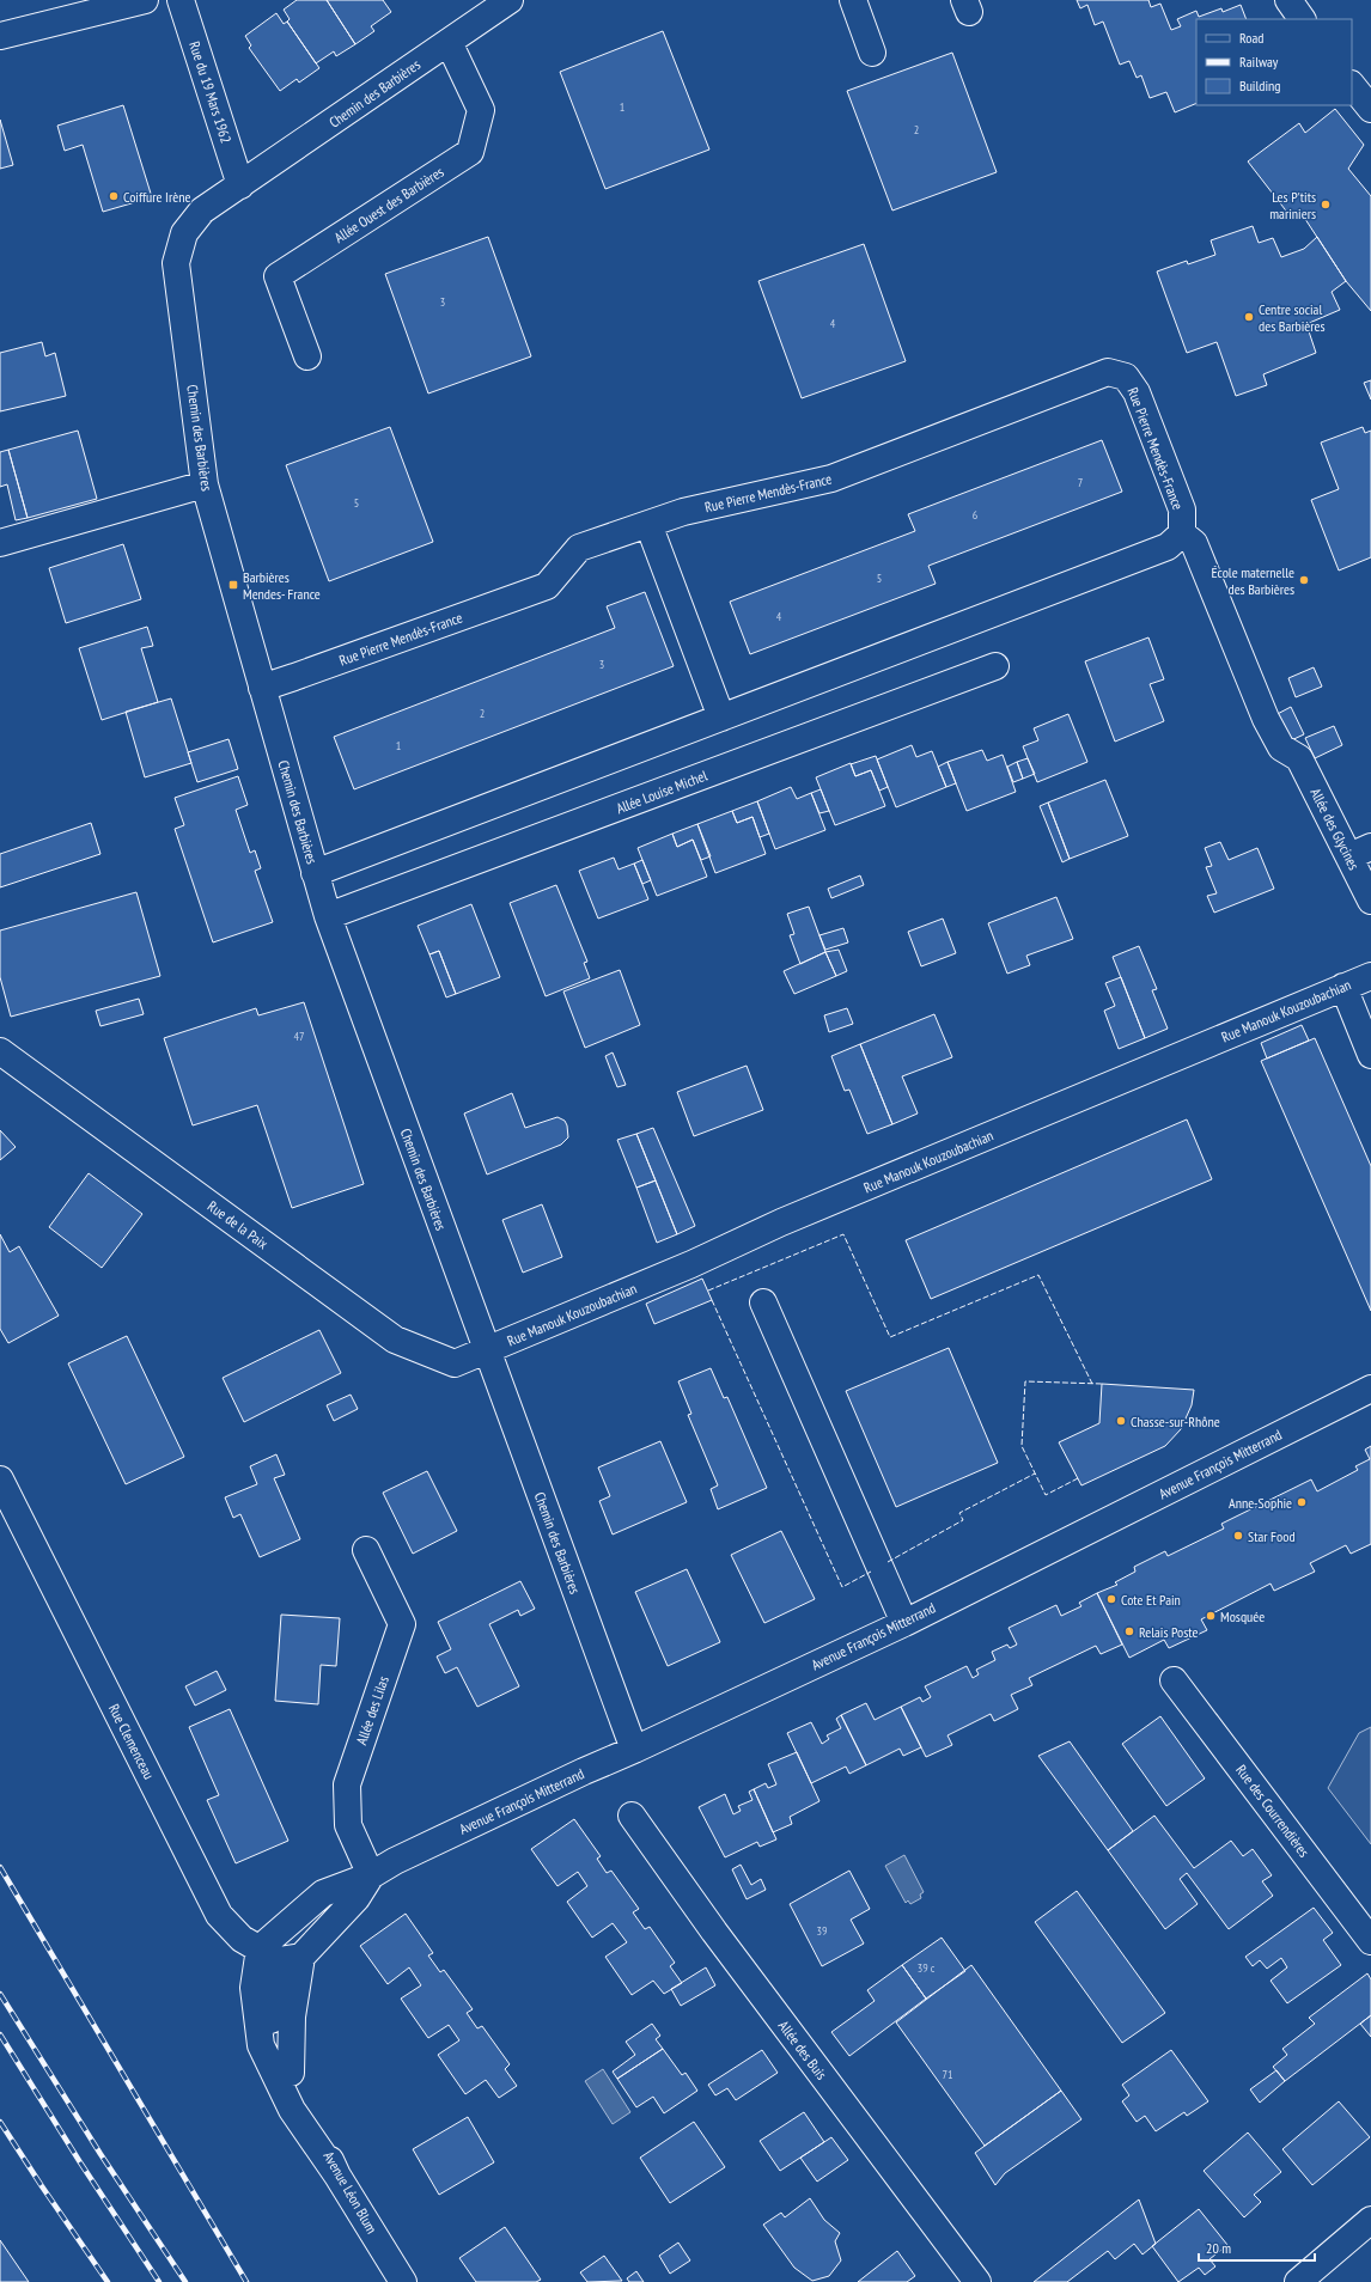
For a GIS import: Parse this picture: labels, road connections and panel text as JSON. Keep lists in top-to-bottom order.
{
  "streets": {
    "street": [
      "Rue du 19 Mars 1962",
      "Chemin des Barbières",
      "Allée Ouest des Barbières",
      "Rue Pierre Mendès-France",
      "Allée Louise Michel",
      "Allée des Glycines",
      "Rue Manouk Kouzoubachian",
      "Rue de la Paix",
      "Avenue François Mitterrand",
      "Allée des Lilas",
      "Rue Clemenceau",
      "Rue des Courrendières",
      "Allée des Buis",
      "Avenue Léon Blum"
    ]
  },
  "crossings": [
    ["Rue du 19 Mars 1962", "Chemin des Barbières"],
    ["Chemin des Barbières", "Allée Ouest des Barbières"],
    ["Chemin des Barbières", "Rue Pierre Mendès-France"],
    ["Chemin des Barbières", "Allée Louise Michel"],
    ["Chemin des Barbières", "Rue Manouk Kouzoubachian"],
    ["Chemin des Barbières", "Rue de la Paix"],
    ["Chemin des Barbières", "Avenue François Mitterrand"],
    ["Rue Pierre Mendès-France", "Allée des Glycines"],
    ["Rue Manouk Kouzoubachian", "Rue de la Paix"],
    ["Avenue François Mitterrand", "Allée des Lilas"],
    ["Avenue François Mitterrand", "Rue Clemenceau"],
    ["Avenue François Mitterrand", "Avenue Léon Blum"],
    ["Rue Clemenceau", "Avenue Léon Blum"]
  ],
  "places": {
    "other": [
      "Coiffure Irène",
      "Les P'tits mariniers",
      "Centre social des Barbières",
      "École maternelle des Barbières",
      "Chasse-sur-Rhône",
      "Anne-Sophie",
      "Star Food",
      "Cote Et Pain",
      "Mosquée",
      "Relais Poste"
    ],
    "transit": ["Barbières Mendes- France"]
  },
  "house_numbers": [
    "1",
    "2",
    "3",
    "4",
    "7",
    "5",
    "6",
    "5",
    "4",
    "3",
    "2",
    "1",
    "47",
    "39",
    "39 c",
    "71"
  ],
  "legend": ["Road", "Railway", "Building"],
  "scale_bar": "20 m"
}
